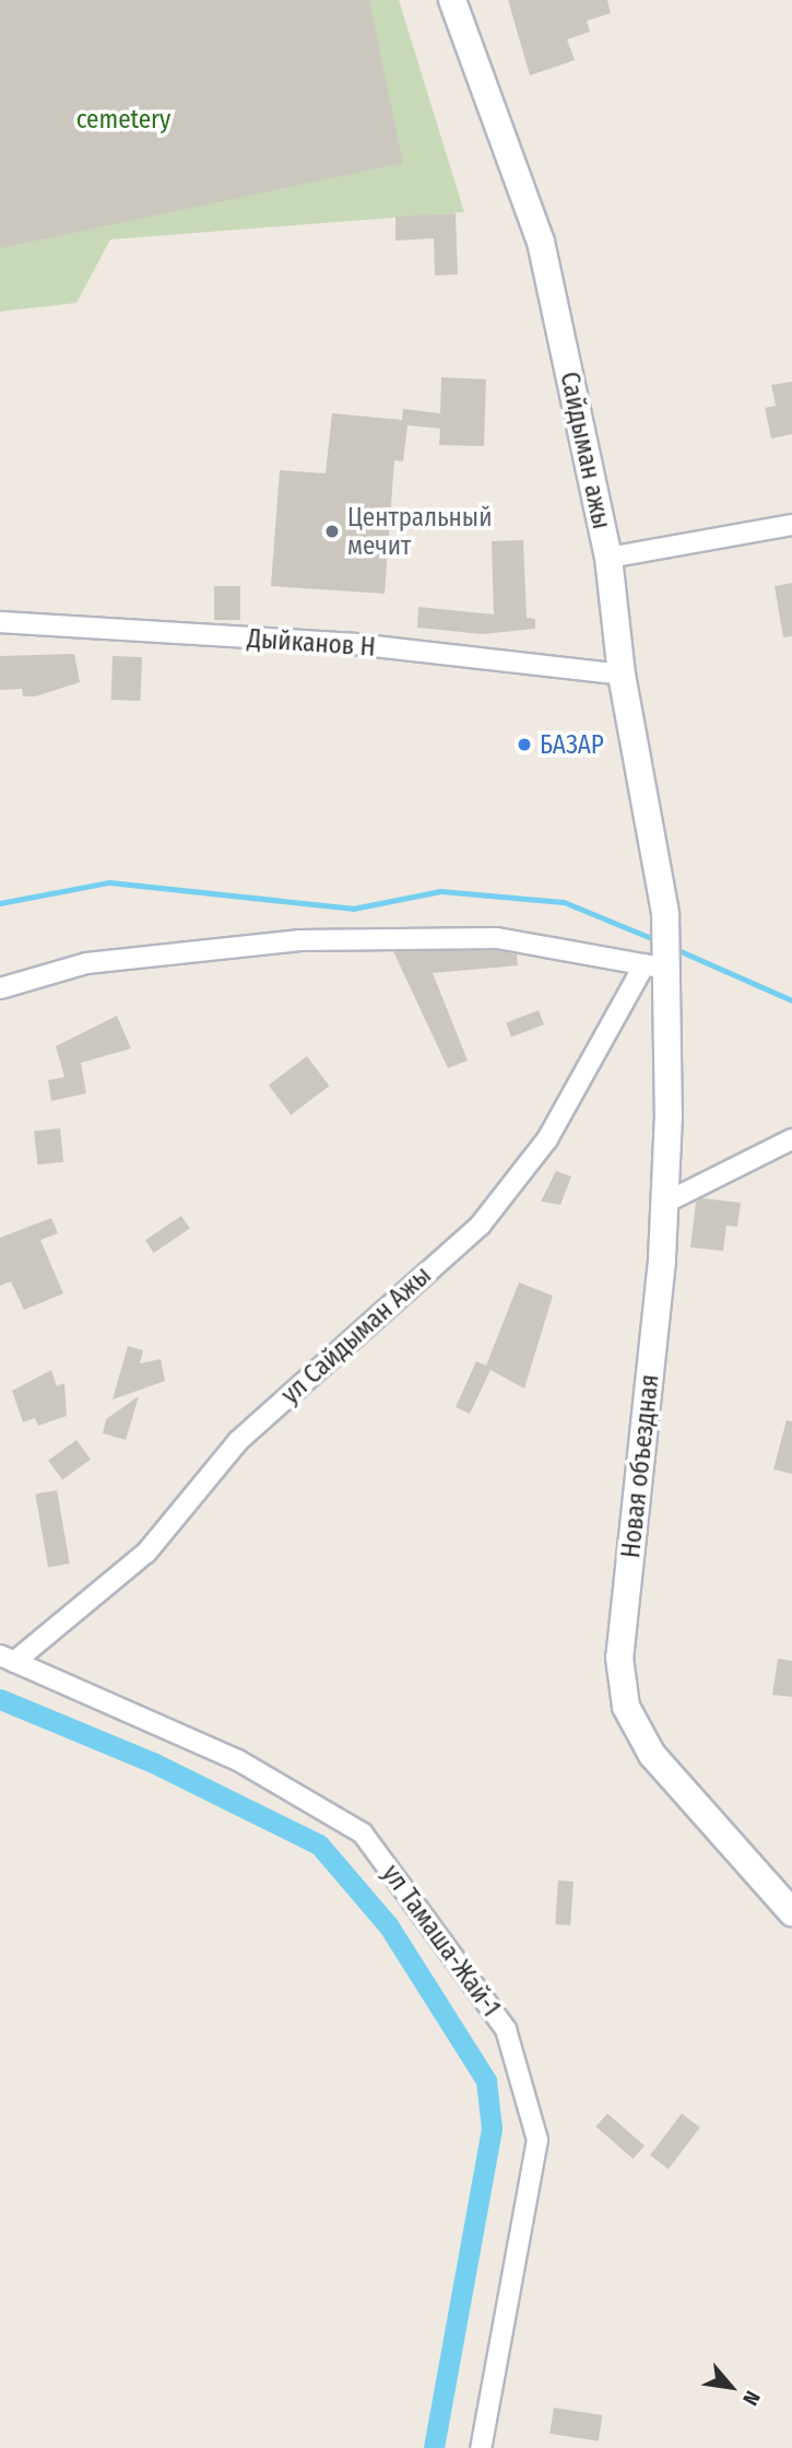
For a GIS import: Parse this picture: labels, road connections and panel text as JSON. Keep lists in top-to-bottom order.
{
  "streets": {
    "main road": ["Сайдыман ажы", "Новая объездная"],
    "street": ["Дыйканов Н", "ул Сайдыман Ажы", "ул Тамаша-Жай-1"]
  },
  "crossings": [
    ["Сайдыман ажы", "Дыйканов Н"],
    ["Сайдыман ажы", "ул Сайдыман Ажы"],
    ["Сайдыман ажы", "Новая объездная"],
    ["ул Сайдыман Ажы", "Новая объездная"],
    ["ул Сайдыман Ажы", "ул Тамаша-Жай-1"]
  ],
  "parks": ["cemetery"],
  "places": ["Центральный мечит", "БАЗАР"],
  "north": "bottom right"
}
